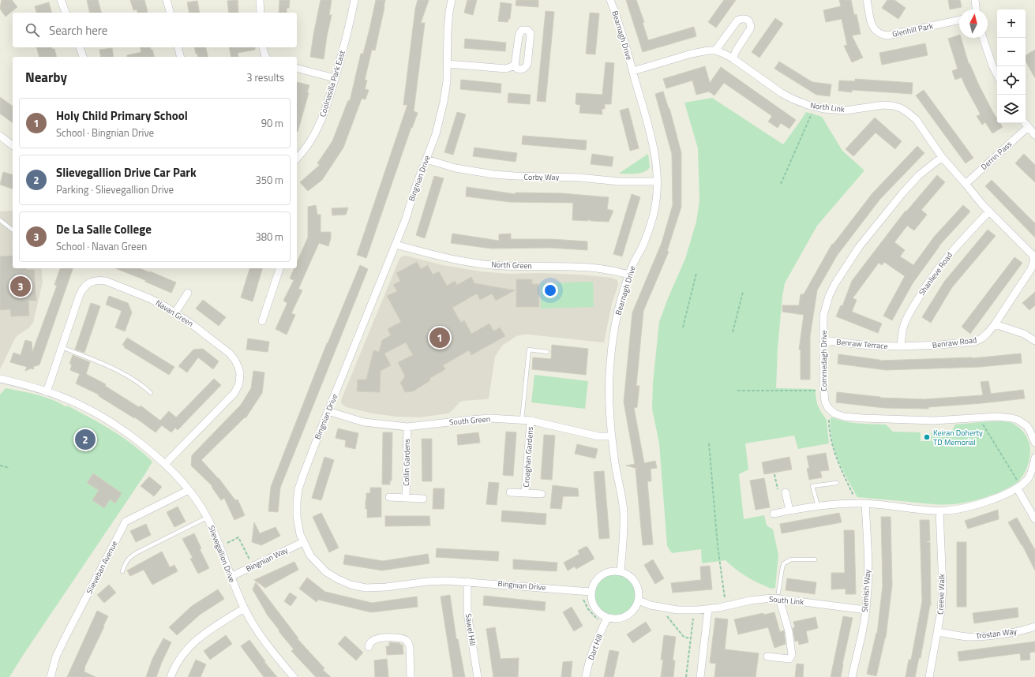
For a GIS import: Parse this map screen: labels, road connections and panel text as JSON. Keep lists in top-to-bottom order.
{
  "streets": {
    "street": [
      "Glenhill Park",
      "Bearnagh Drive",
      "Coolnasilla Park East",
      "North Link",
      "Derrin Pass",
      "Corby Way",
      "Bingnian Drive",
      "North Green",
      "Shanlieve Road",
      "Navan Green",
      "Benraw Road",
      "Benraw Terrace",
      "Commedagh Drive",
      "South Green",
      "Croaghan Gardens",
      "Collin Gardens",
      "Slievegallion Drive",
      "Bingnian Way",
      "Slieveban Avenue",
      "Slemish Way",
      "Creeve Walk",
      "South Link",
      "Sawel Hill",
      "Trostan Way",
      "Dart Hill"
    ]
  },
  "crossings": [
    ["Bearnagh Drive", "North Link"],
    ["Bearnagh Drive", "Corby Way"],
    ["Bearnagh Drive", "Bingnian Drive"],
    ["Bearnagh Drive", "North Green"],
    ["Bearnagh Drive", "South Green"],
    ["Bearnagh Drive", "South Link"],
    ["Bearnagh Drive", "Dart Hill"],
    ["North Link", "Derrin Pass"],
    ["North Link", "Commedagh Drive"],
    ["Corby Way", "Bingnian Drive"],
    ["Bingnian Drive", "North Green"],
    ["Bingnian Drive", "South Green"],
    ["Bingnian Drive", "Bingnian Way"],
    ["Bingnian Drive", "South Link"],
    ["Bingnian Drive", "Sawel Hill"],
    ["Bingnian Drive", "Dart Hill"],
    ["Shanlieve Road", "Benraw Road"],
    ["Shanlieve Road", "Benraw Terrace"],
    ["Navan Green", "Slievegallion Drive"],
    ["Benraw Road", "Benraw Terrace"],
    ["Benraw Terrace", "Commedagh Drive"],
    ["South Green", "Croaghan Gardens"],
    ["South Green", "Collin Gardens"],
    ["Slievegallion Drive", "Bingnian Way"],
    ["Slievegallion Drive", "Slieveban Avenue"],
    ["Slemish Way", "South Link"],
    ["Creeve Walk", "Trostan Way"],
    ["South Link", "Dart Hill"]
  ],
  "places": ["Keiran Doherty TD Memorial"],
  "north": "top",
  "page": {
    "map_buttons": ["+", "−"],
    "search": "Search here",
    "heading": ["Nearby", "3 results"],
    "list": [
      {
        "mark": "1",
        "name": "Holy Child Primary School",
        "note": "School · Bingnian Drive",
        "value": "90 m"
      },
      {
        "mark": "2",
        "name": "Slievegallion Drive Car Park",
        "note": "Parking · Slievegallion Drive",
        "value": "350 m"
      },
      {
        "mark": "3",
        "name": "De La Salle College",
        "note": "School · Navan Green",
        "value": "380 m"
      }
    ],
    "pins": ["3", "1", "2"]
  }
}
